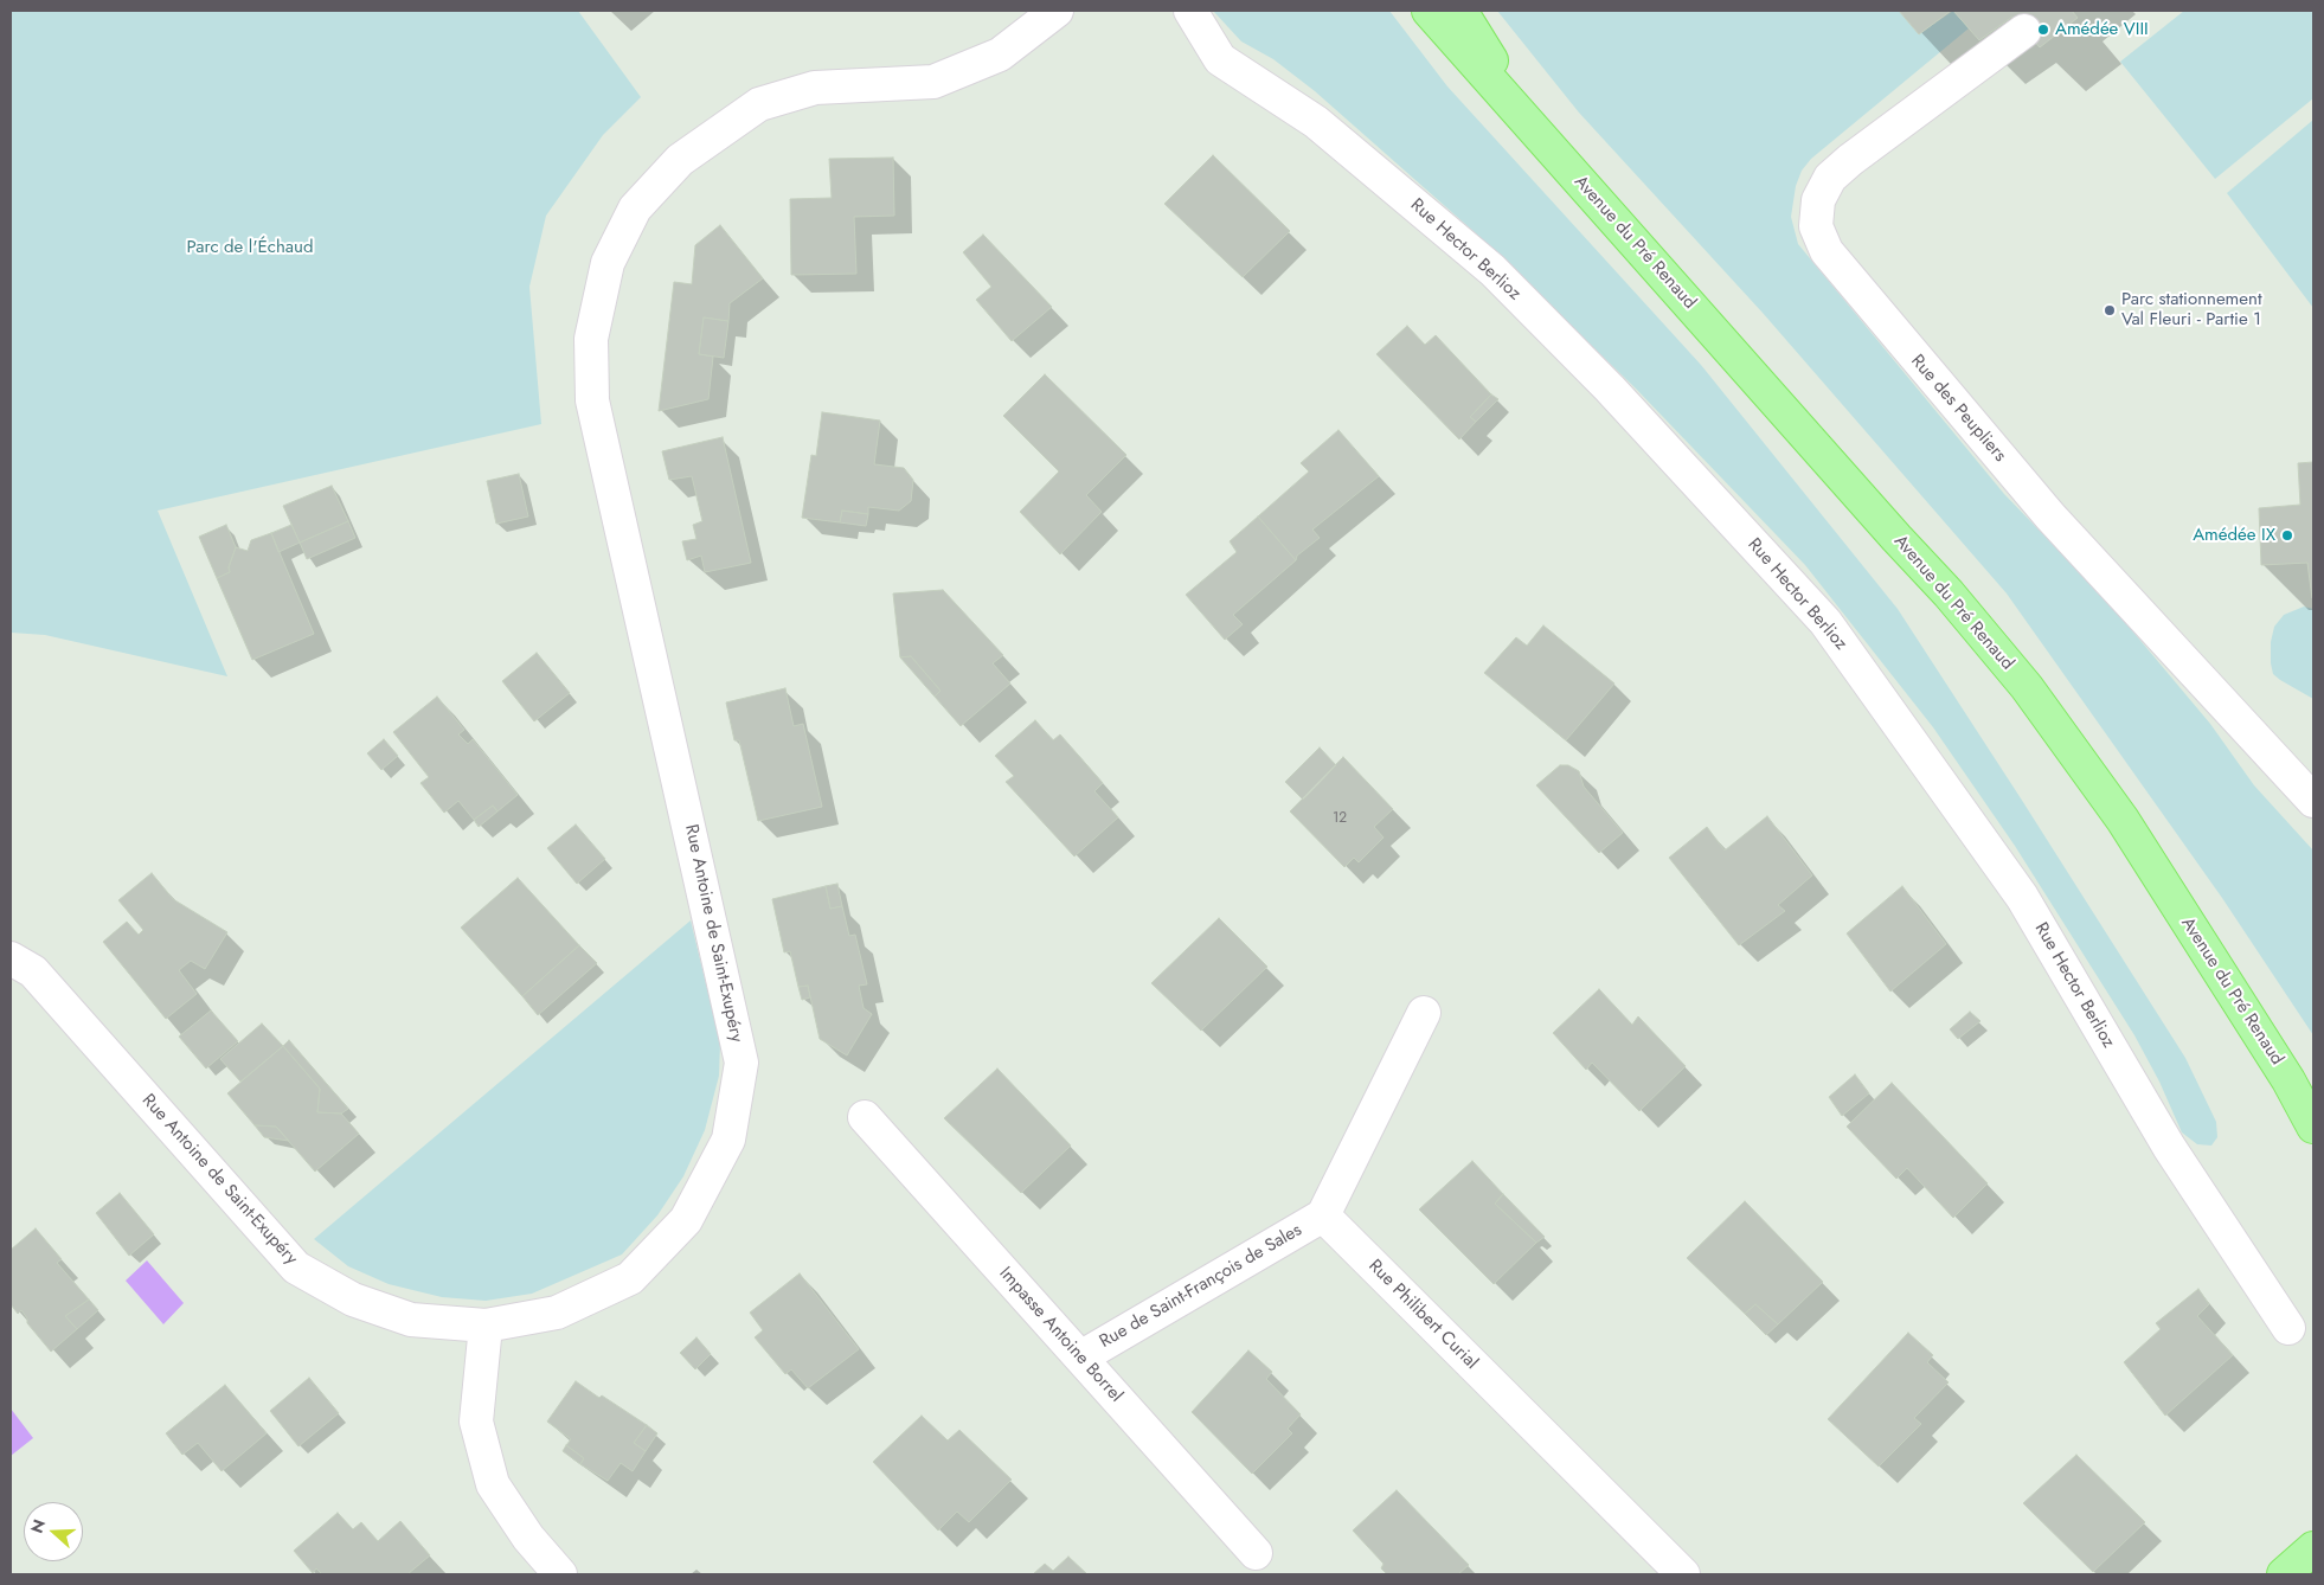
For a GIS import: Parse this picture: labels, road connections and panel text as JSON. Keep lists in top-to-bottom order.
{
  "streets": {
    "main road": ["Avenue du Pré Renaud"],
    "street": [
      "Rue Hector Berlioz",
      "Rue des Peupliers",
      "Rue Antoine de Saint-Exupéry",
      "Rue de Saint-François de Sales",
      "Rue Philibert Curial",
      "Impasse Antoine Borrel"
    ]
  },
  "crossings": [
    ["Rue de Saint-François de Sales", "Rue Philibert Curial"],
    ["Rue de Saint-François de Sales", "Impasse Antoine Borrel"]
  ],
  "parks": ["Parc de l'Échaud"],
  "places": ["Amédée VIII", "Parc stationnement Val Fleuri - Partie 1", "Amédée IX"],
  "house_numbers": ["12"],
  "north": "left"
}
